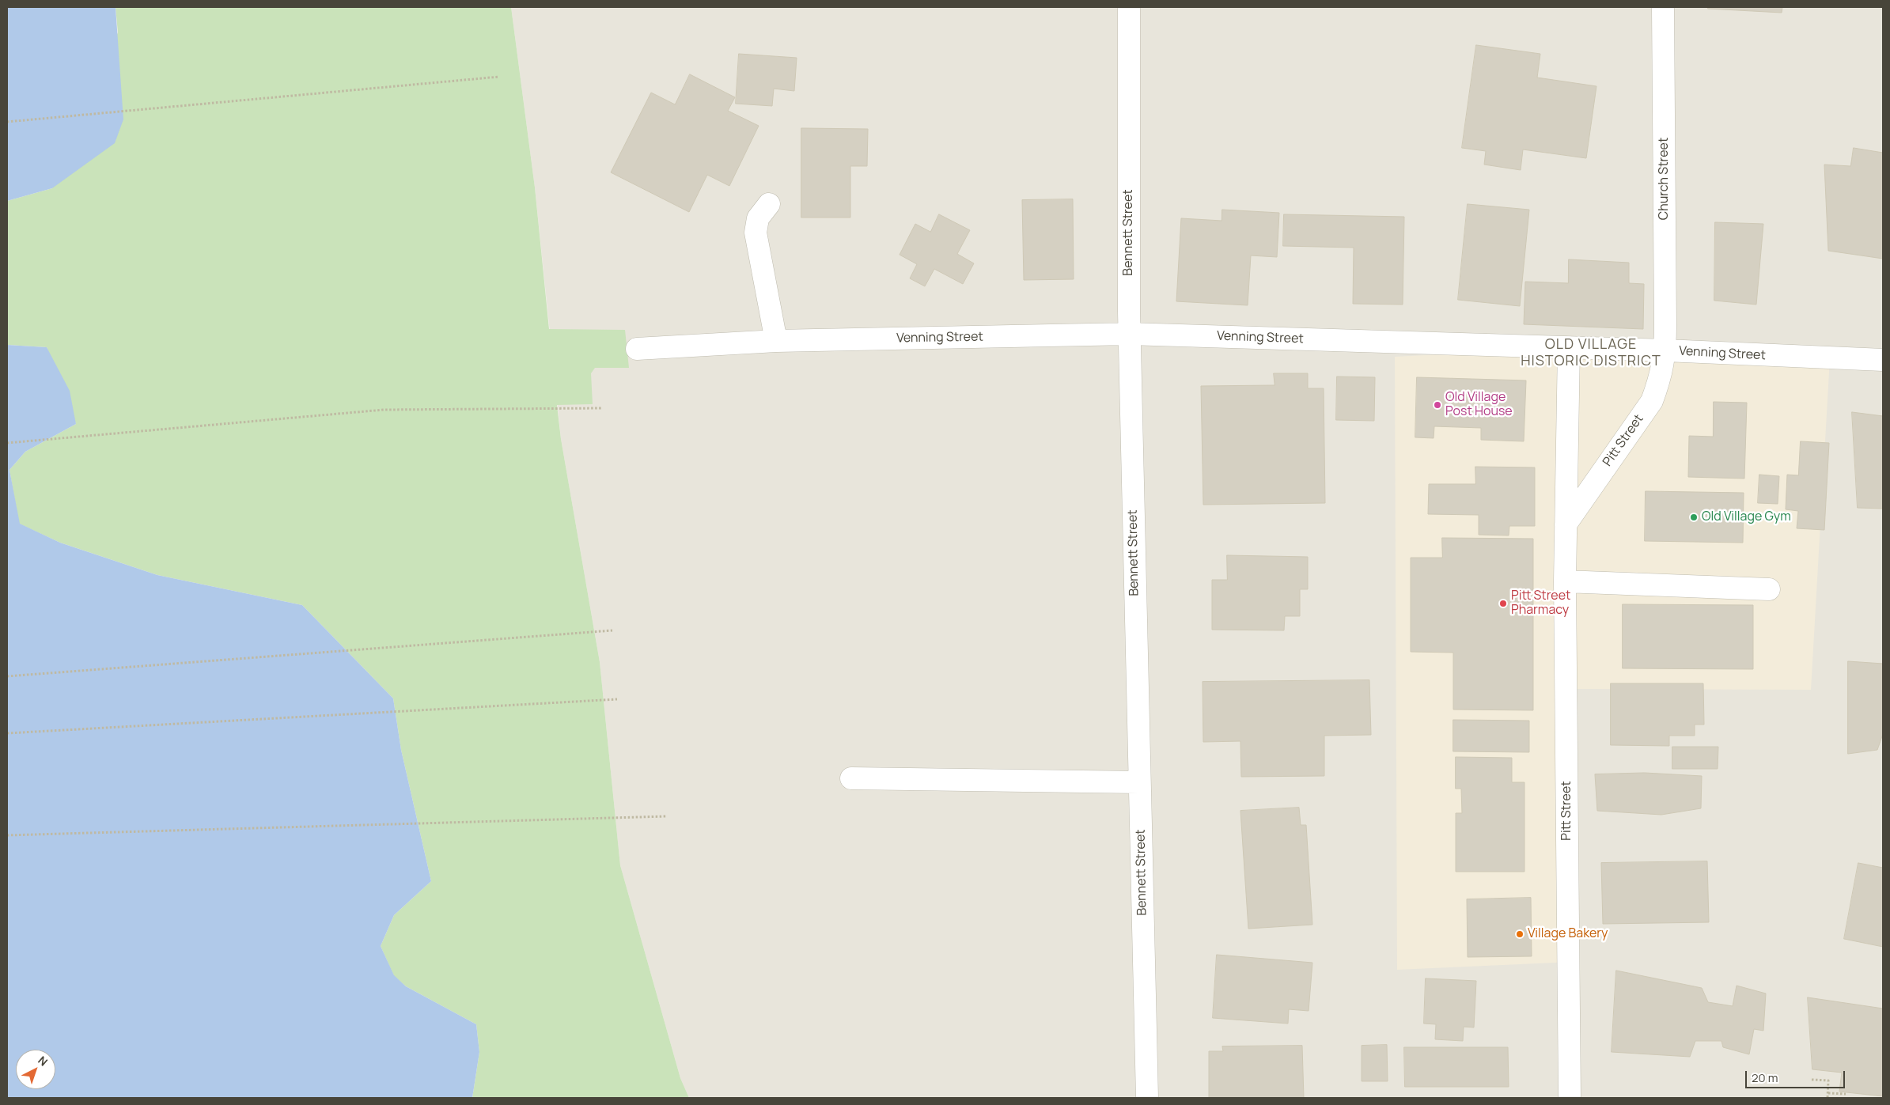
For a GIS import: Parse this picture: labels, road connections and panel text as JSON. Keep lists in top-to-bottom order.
{
  "streets": {
    "street": [
      "Church Street",
      "Bennett Street",
      "Venning Street",
      "Pitt Street"
    ]
  },
  "crossings": [
    ["Church Street", "Venning Street"],
    ["Church Street", "Pitt Street"],
    ["Bennett Street", "Venning Street"],
    ["Venning Street", "Pitt Street"]
  ],
  "districts": ["OLD VILLAGE HISTORIC DISTRICT"],
  "places": [
    "Old Village Post House",
    "Old Village Gym",
    "Pitt Street Pharmacy",
    "Village Bakery"
  ],
  "scale_bar": "20 m",
  "north": "top right"
}
